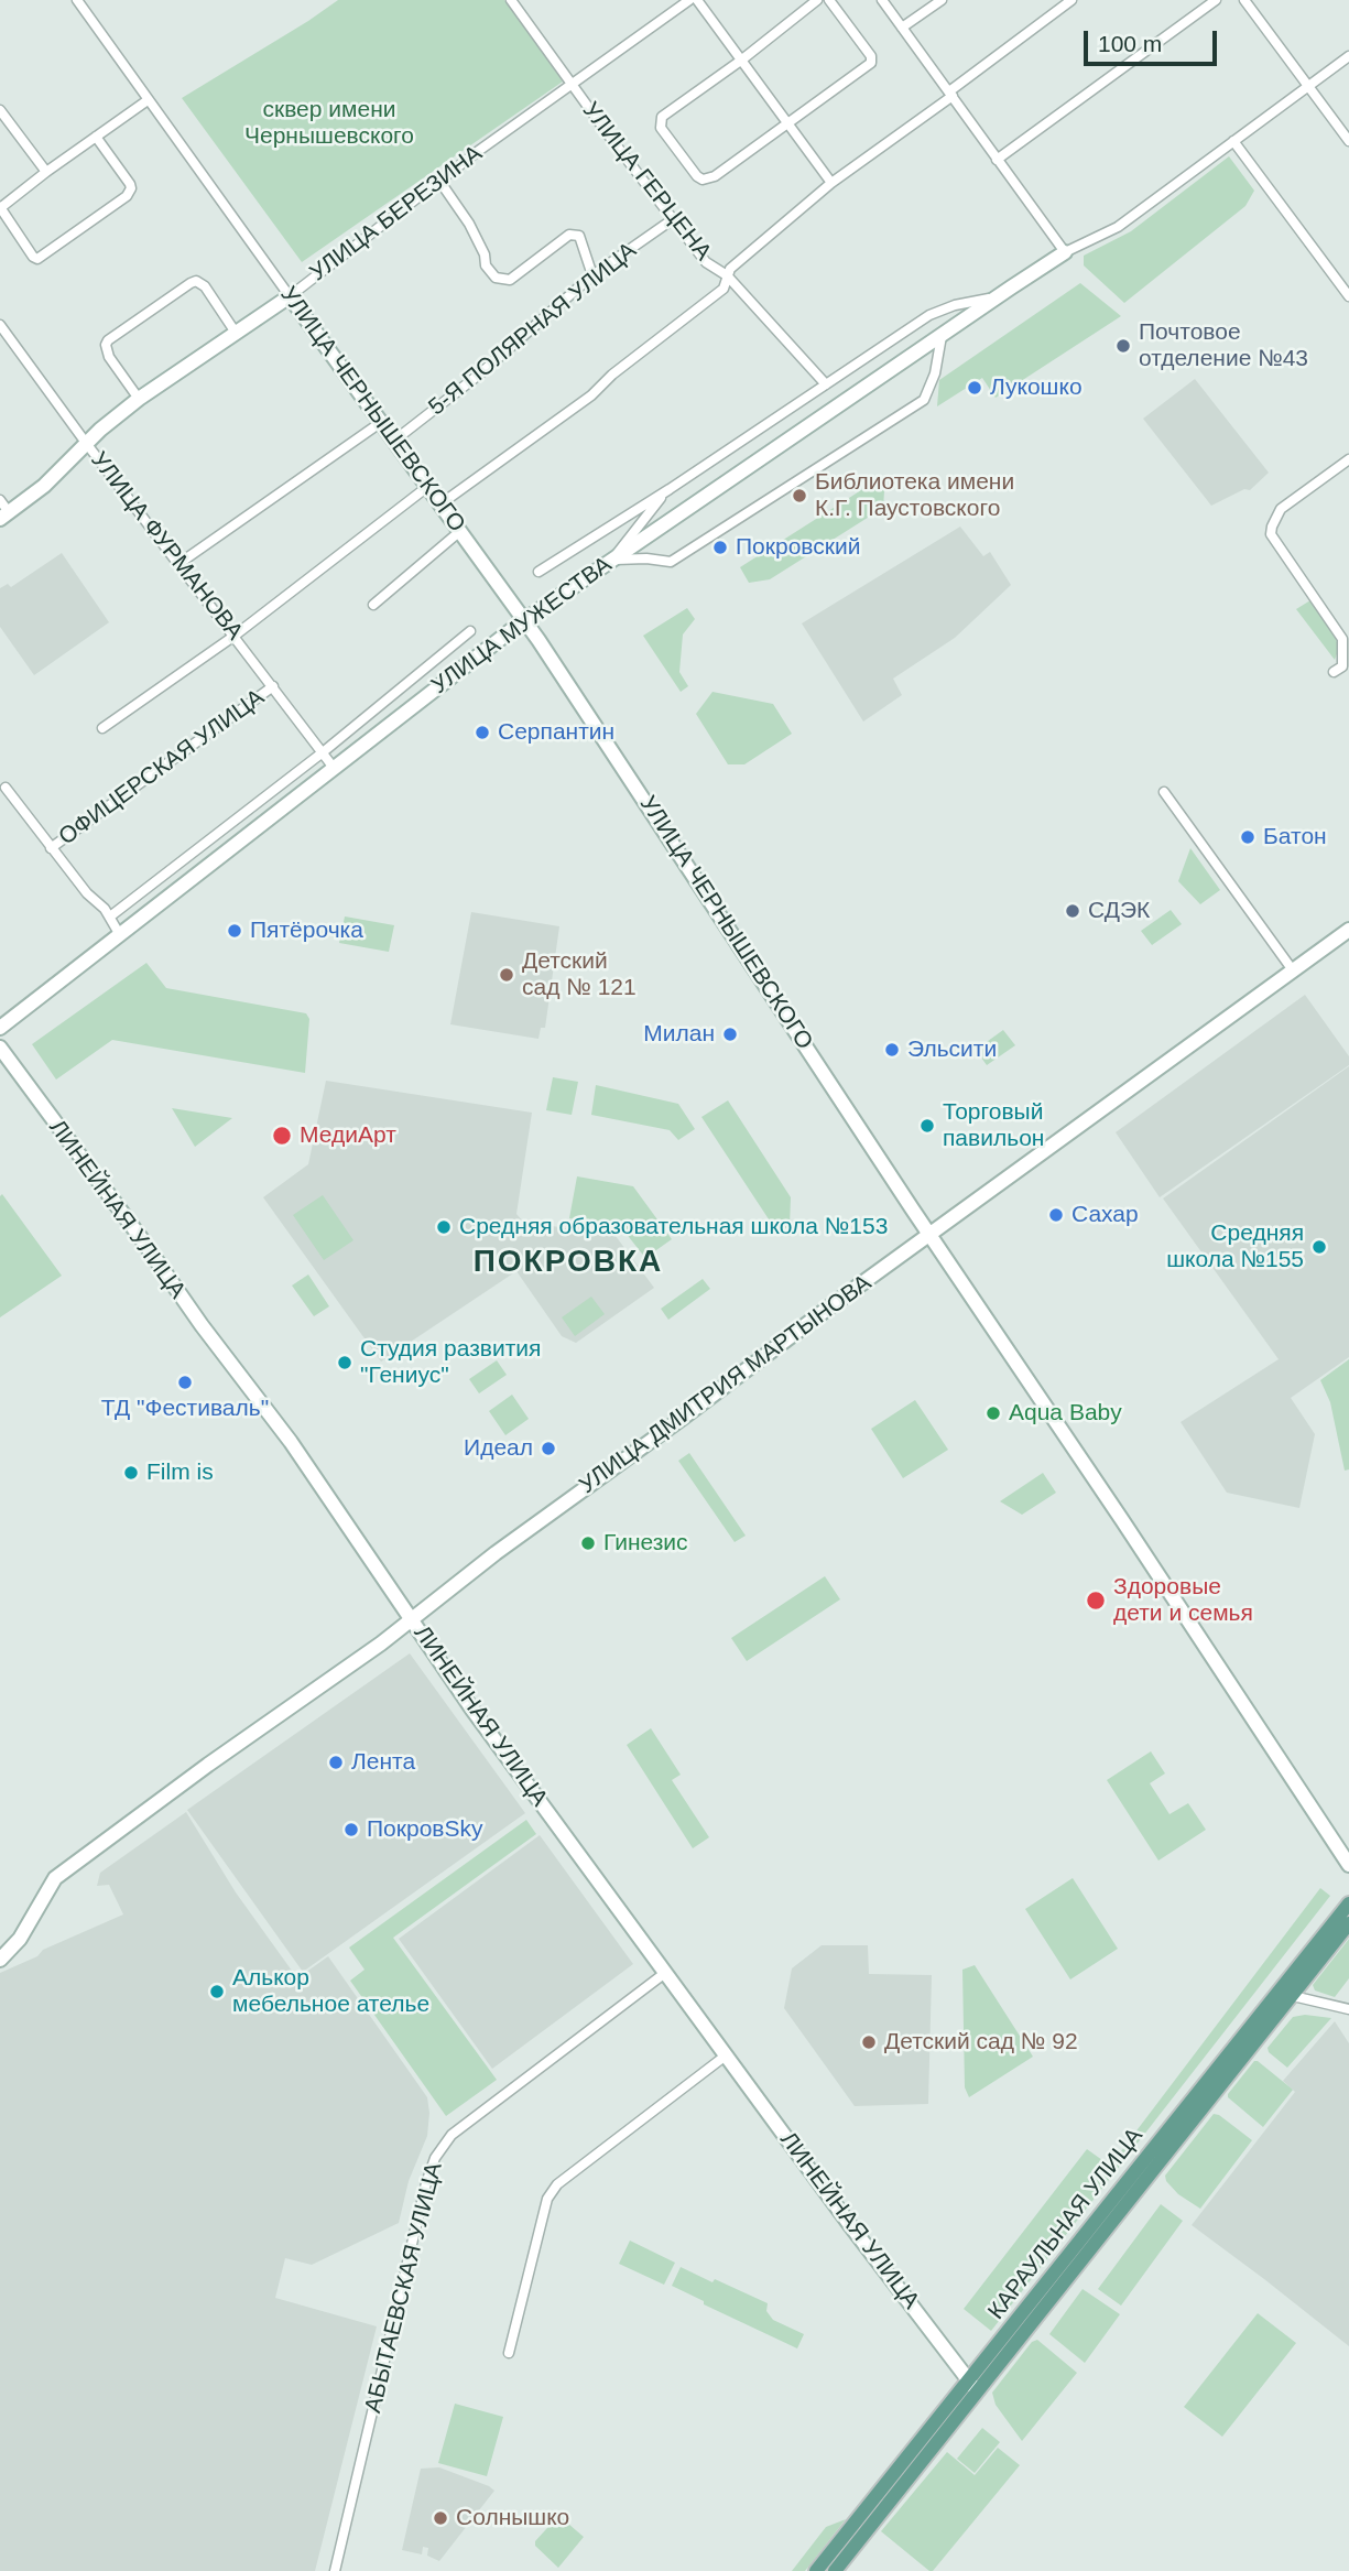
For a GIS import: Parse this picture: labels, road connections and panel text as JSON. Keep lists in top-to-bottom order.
{
  "streets": {
    "main road": ["КАРАУЛЬНАЯ УЛИЦА"],
    "street": [
      "УЛИЦА ГЕРЦЕНА",
      "УЛИЦА БЕРЕЗИНА",
      "5-Я ПОЛЯРНАЯ УЛИЦА",
      "УЛИЦА ЧЕРНЫШЕВСКОГО",
      "УЛИЦА ФУРМАНОВА",
      "УЛИЦА МУЖЕСТВА",
      "ОФИЦЕРСКАЯ УЛИЦА",
      "ЛИНЕЙНАЯ УЛИЦА",
      "УЛИЦА ДМИТРИЯ МАРТЫНОВА",
      "АБЫТАЕВСКАЯ УЛИЦА"
    ]
  },
  "crossings": [
    ["УЛИЦА ГЕРЦЕНА", "УЛИЦА БЕРЕЗИНА"],
    ["УЛИЦА ГЕРЦЕНА", "5-Я ПОЛЯРНАЯ УЛИЦА"],
    ["УЛИЦА БЕРЕЗИНА", "УЛИЦА ЧЕРНЫШЕВСКОГО"],
    ["УЛИЦА БЕРЕЗИНА", "УЛИЦА ФУРМАНОВА"],
    ["5-Я ПОЛЯРНАЯ УЛИЦА", "УЛИЦА ЧЕРНЫШЕВСКОГО"],
    ["УЛИЦА ЧЕРНЫШЕВСКОГО", "УЛИЦА МУЖЕСТВА"],
    ["УЛИЦА ЧЕРНЫШЕВСКОГО", "УЛИЦА ДМИТРИЯ МАРТЫНОВА"],
    ["УЛИЦА ФУРМАНОВА", "УЛИЦА МУЖЕСТВА"],
    ["УЛИЦА ФУРМАНОВА", "ОФИЦЕРСКАЯ УЛИЦА"],
    ["ЛИНЕЙНАЯ УЛИЦА", "УЛИЦА ДМИТРИЯ МАРТЫНОВА"],
    ["ЛИНЕЙНАЯ УЛИЦА", "КАРАУЛЬНАЯ УЛИЦА"],
    ["ЛИНЕЙНАЯ УЛИЦА", "АБЫТАЕВСКАЯ УЛИЦА"]
  ],
  "districts": ["ПОКРОВКА"],
  "parks": ["сквер имени Чернышевского"],
  "places": [
    "Почтовое отделение №43",
    "Лукошко",
    "Библиотека имени К.Г. Паустовского",
    "Покровский",
    "Серпантин",
    "Батон",
    "СДЭК",
    "Пятёрочка",
    "Детский сад № 121",
    "Милан",
    "Эльсити",
    "Торговый павильон",
    "МедиАрт",
    "Сахар",
    "Средняя образовательная школа №153",
    "Средняя школа №155",
    "Студия развития \"Гениус\"",
    "ТД \"Фестиваль\"",
    "Aqua Baby",
    "Идеал",
    "Film is",
    "Гинезис",
    "Здоровые дети и семья",
    "Лента",
    "ПокровSky",
    "Алькор мебельное ателье",
    "Детский сад № 92",
    "Солнышко"
  ],
  "scale_bar": "100 m"
}
